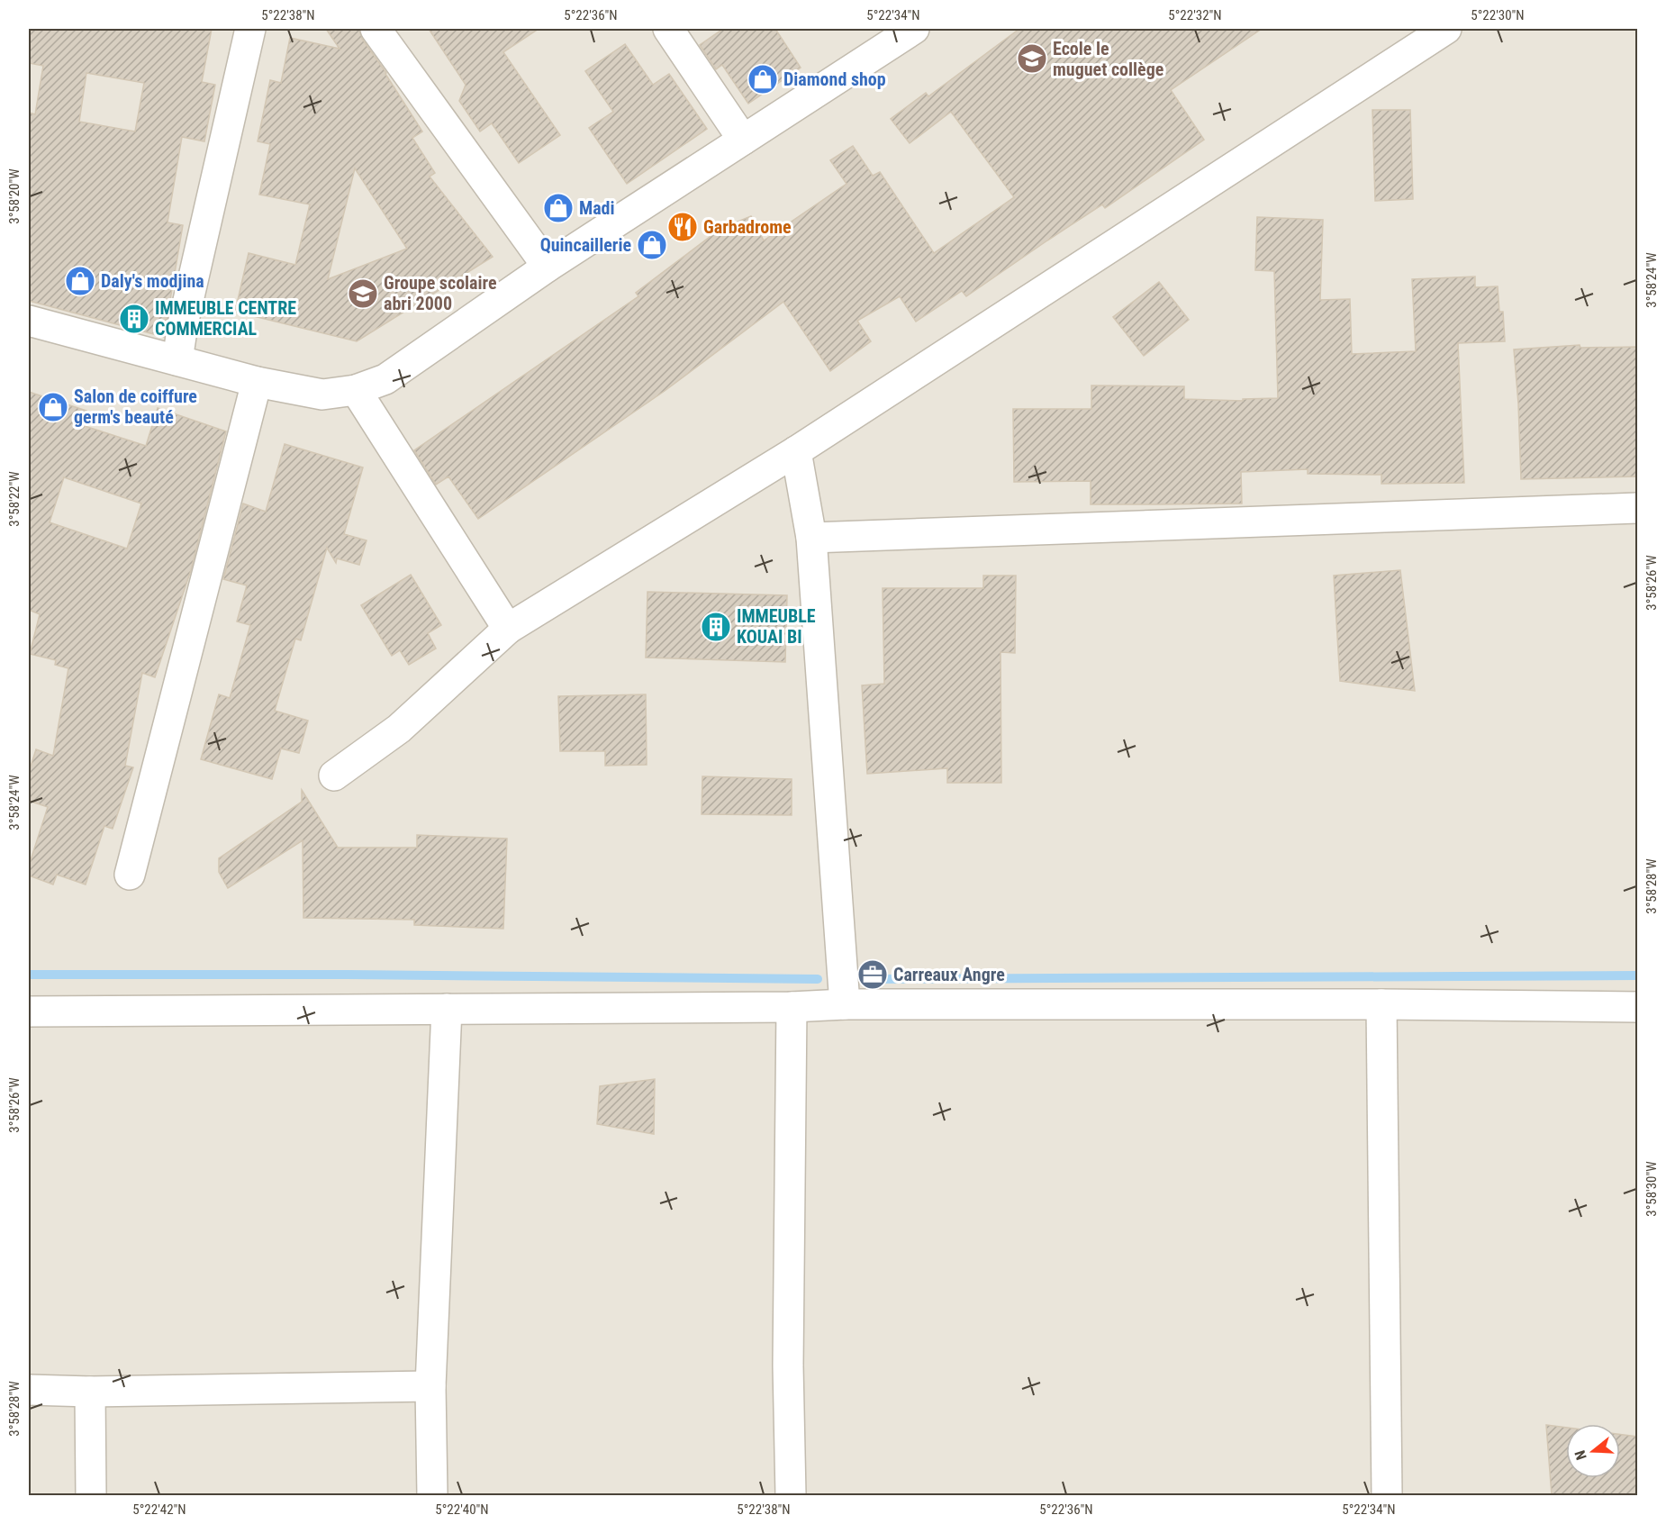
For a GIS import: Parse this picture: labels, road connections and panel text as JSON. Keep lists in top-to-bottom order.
{
  "places": {
    "school or university": ["Ecole le muguet collège", "Groupe scolaire abri 2000"],
    "shop": [
      "Diamond shop",
      "Madi",
      "Quincaillerie",
      "Daly's modjina",
      "Salon de coiffure germ's beauté"
    ],
    "restaurant": ["Garbadrome"],
    "building": ["IMMEUBLE CENTRE COMMERCIAL", "IMMEUBLE KOUAI BI"],
    "office": ["Carreaux Angre"]
  },
  "north": "left",
  "coordinates": [
    "5°22'38\"N",
    "5°22'36\"N",
    "5°22'34\"N",
    "5°22'32\"N",
    "5°22'30\"N",
    "3°58'20\"W",
    "3°58'24\"W",
    "3°58'22\"W",
    "3°58'26\"W",
    "3°58'28\"W",
    "3°58'30\"W",
    "5°22'42\"N",
    "5°22'40\"N"
  ]
}
